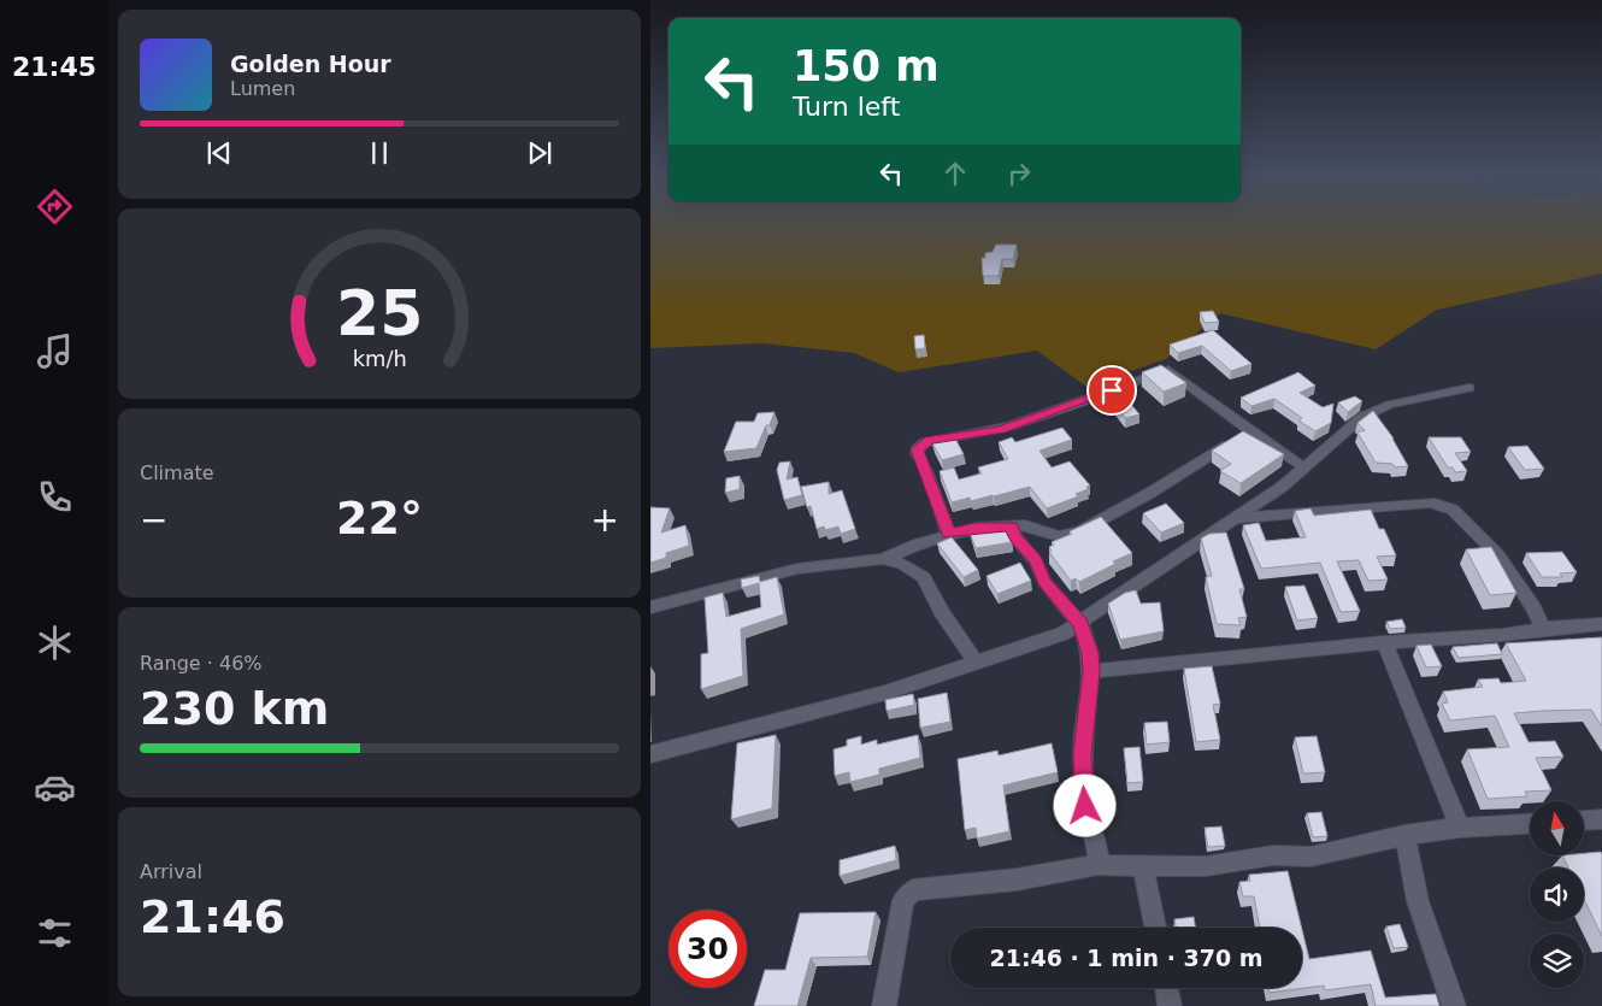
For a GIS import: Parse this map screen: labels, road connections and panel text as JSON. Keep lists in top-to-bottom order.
{
  "north": "top",
  "page": {
    "tabs": "21:45",
    "turn": ["150 m", "Turn left"],
    "song": ["Golden Hour", "Lumen"],
    "tile": [
      "Climate",
      ["Range · 46%", "230 km"],
      ["Arrival", "21:46"]
    ],
    "heat": ["−", "22°", "+"],
    "limit": "30",
    "trip": "21:46 · 1 min · 370 m",
    "gauge": ["25", "km/h"]
  }
}
